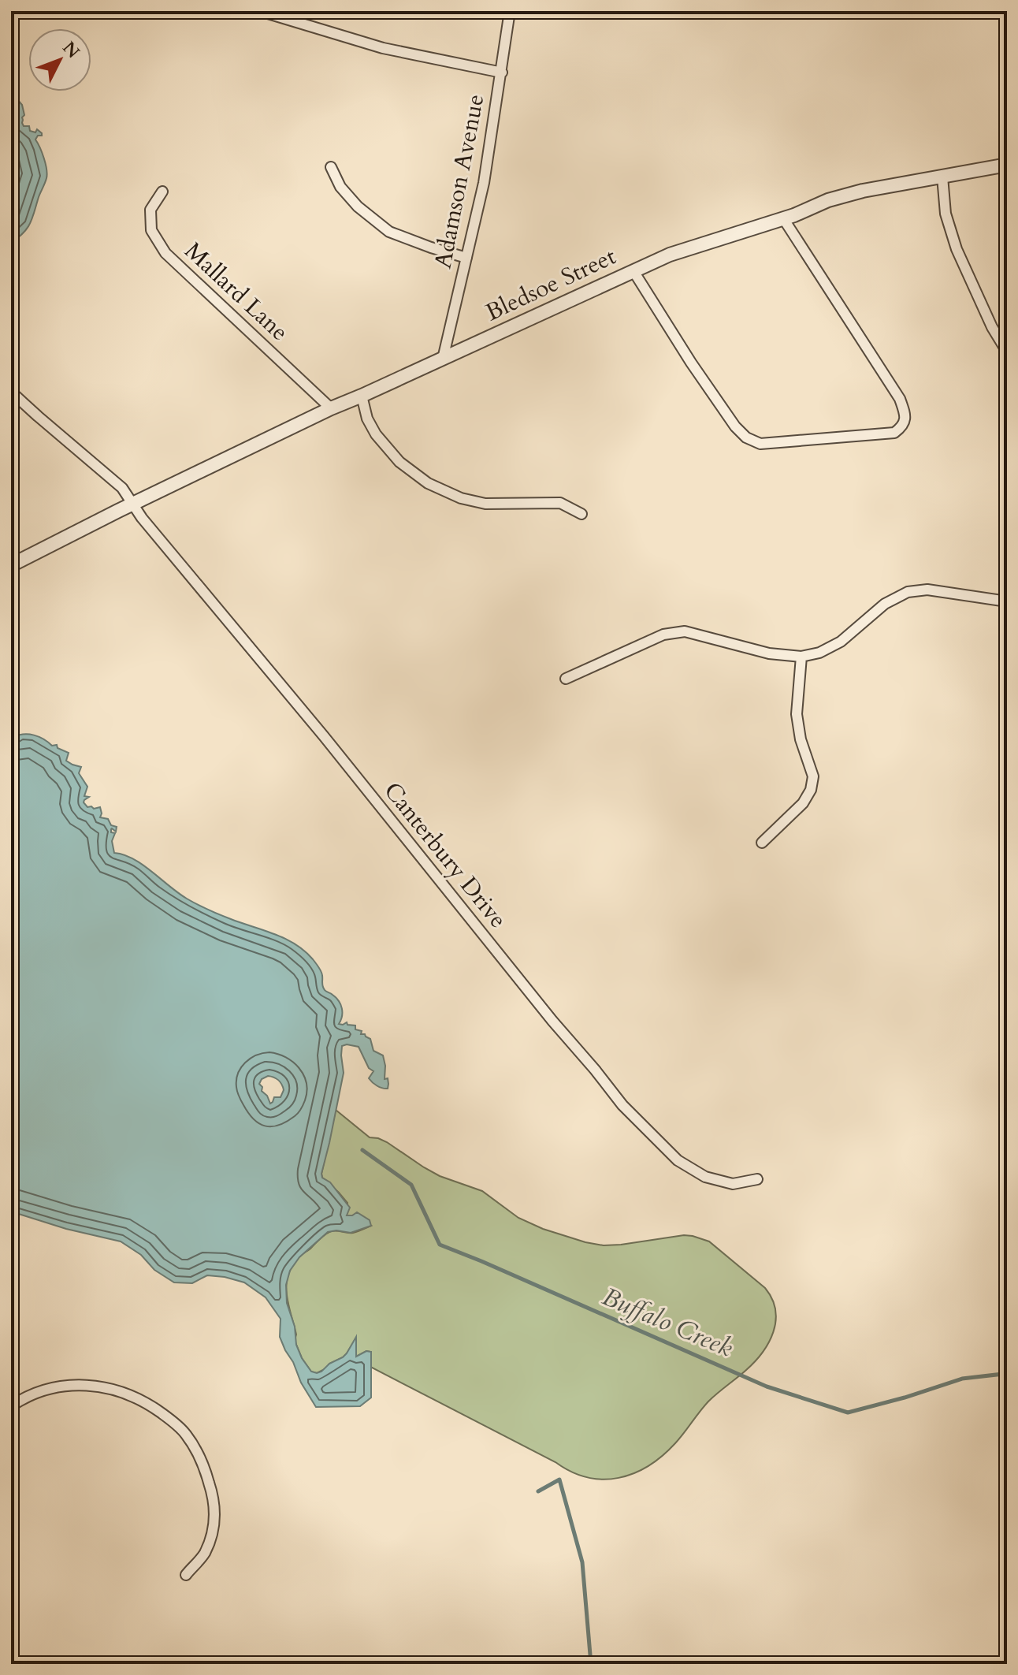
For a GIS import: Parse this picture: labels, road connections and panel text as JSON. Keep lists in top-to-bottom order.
{
  "streets": {
    "street": [
      "Adamson Avenue",
      "Bledsoe Street",
      "Mallard Lane",
      "Canterbury Drive"
    ]
  },
  "crossings": [
    ["Adamson Avenue", "Bledsoe Street"],
    ["Bledsoe Street", "Mallard Lane"],
    ["Bledsoe Street", "Canterbury Drive"]
  ],
  "water": ["Buffalo Creek"],
  "north": "top right"
}
